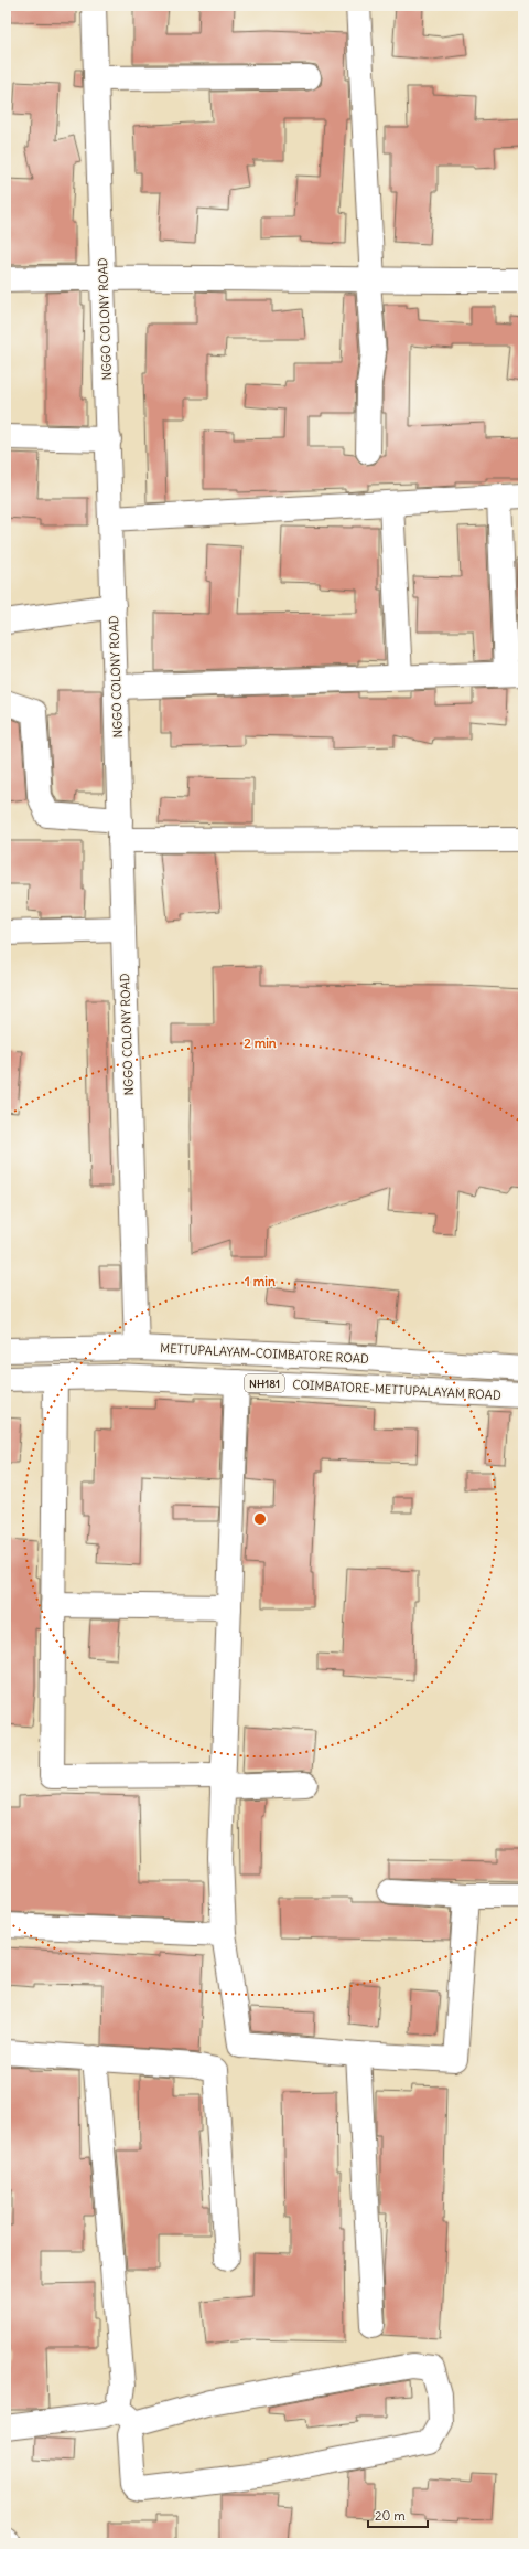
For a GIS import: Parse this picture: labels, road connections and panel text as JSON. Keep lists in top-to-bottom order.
{
  "streets": {
    "main road": [
      "NGGO COLONY ROAD",
      "METTUPALAYAM-COIMBATORE ROAD",
      "NH181",
      "COIMBATORE-METTUPALAYAM ROAD"
    ]
  },
  "crossings": [
    ["NGGO COLONY ROAD", "METTUPALAYAM-COIMBATORE ROAD"],
    ["NGGO COLONY ROAD", "COIMBATORE-METTUPALAYAM ROAD"]
  ],
  "scale_bar": "20 m",
  "rings": ["2 min", "1 min"]
}
